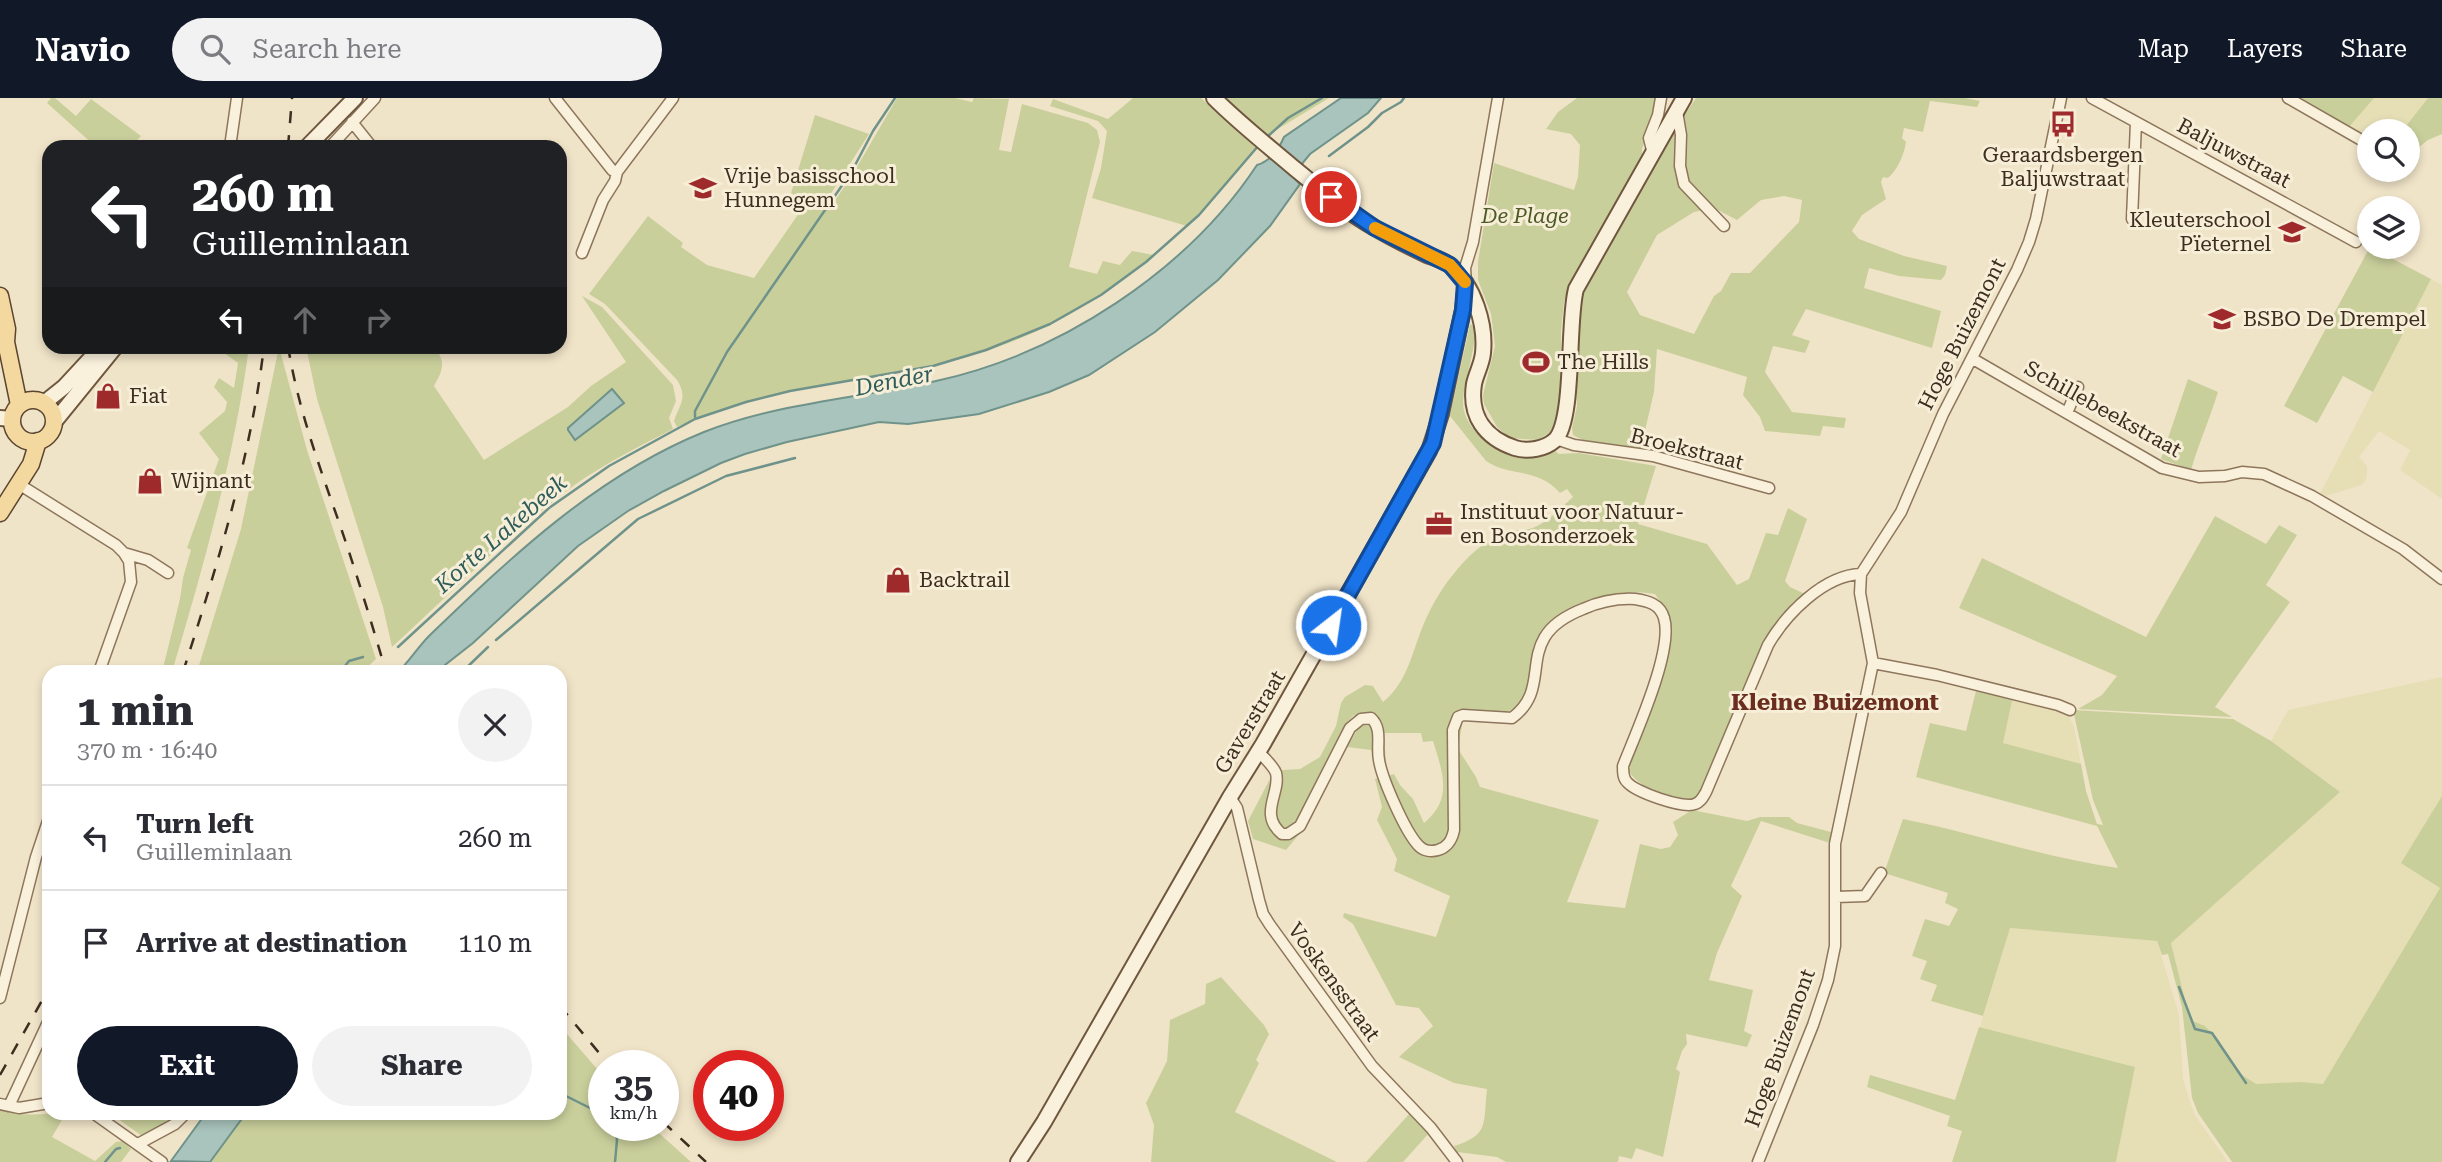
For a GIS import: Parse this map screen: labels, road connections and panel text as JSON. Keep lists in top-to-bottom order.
{
  "streets": {
    "main road": ["Gaverstraat"],
    "street": [
      "Baljuwstraat",
      "Hoge Buizemont",
      "Schillebeekstraat",
      "Broekstraat",
      "Voskensstraat"
    ]
  },
  "crossings": [
    ["Hoge Buizemont", "Schillebeekstraat"],
    ["Gaverstraat", "Voskensstraat"]
  ],
  "districts": ["Kleine Buizemont"],
  "water": ["Dender", "Korte Lakebeek"],
  "parks": ["De Plage"],
  "places": {
    "bus stop": ["Geraardsbergen Baljuwstraat"],
    "school or university": ["Vrije basisschool Hunnegem", "Kleuterschool Pïeternel", "BSBO De Drempel"],
    "sports": ["The Hills"],
    "shop": ["Fiat", "Wijnant", "Backtrail"],
    "office": ["Instituut voor Natuur- en Bosonderzoek"]
  },
  "page": {
    "header": "Navio",
    "search": "Search here",
    "nav": ["Map", "Layers", "Share"],
    "turn": ["260 m", "Guilleminlaan"],
    "heading": ["1 min", "370 m · 16:40"],
    "list": [
      {
        "name": "Turn left",
        "note": "Guilleminlaan",
        "value": "260 m"
      },
      {
        "name": "Arrive at destination",
        "value": "110 m"
      }
    ],
    "buttons": ["Exit", "Share"],
    "speed": "35 km/h",
    "limit": "40"
  }
}
